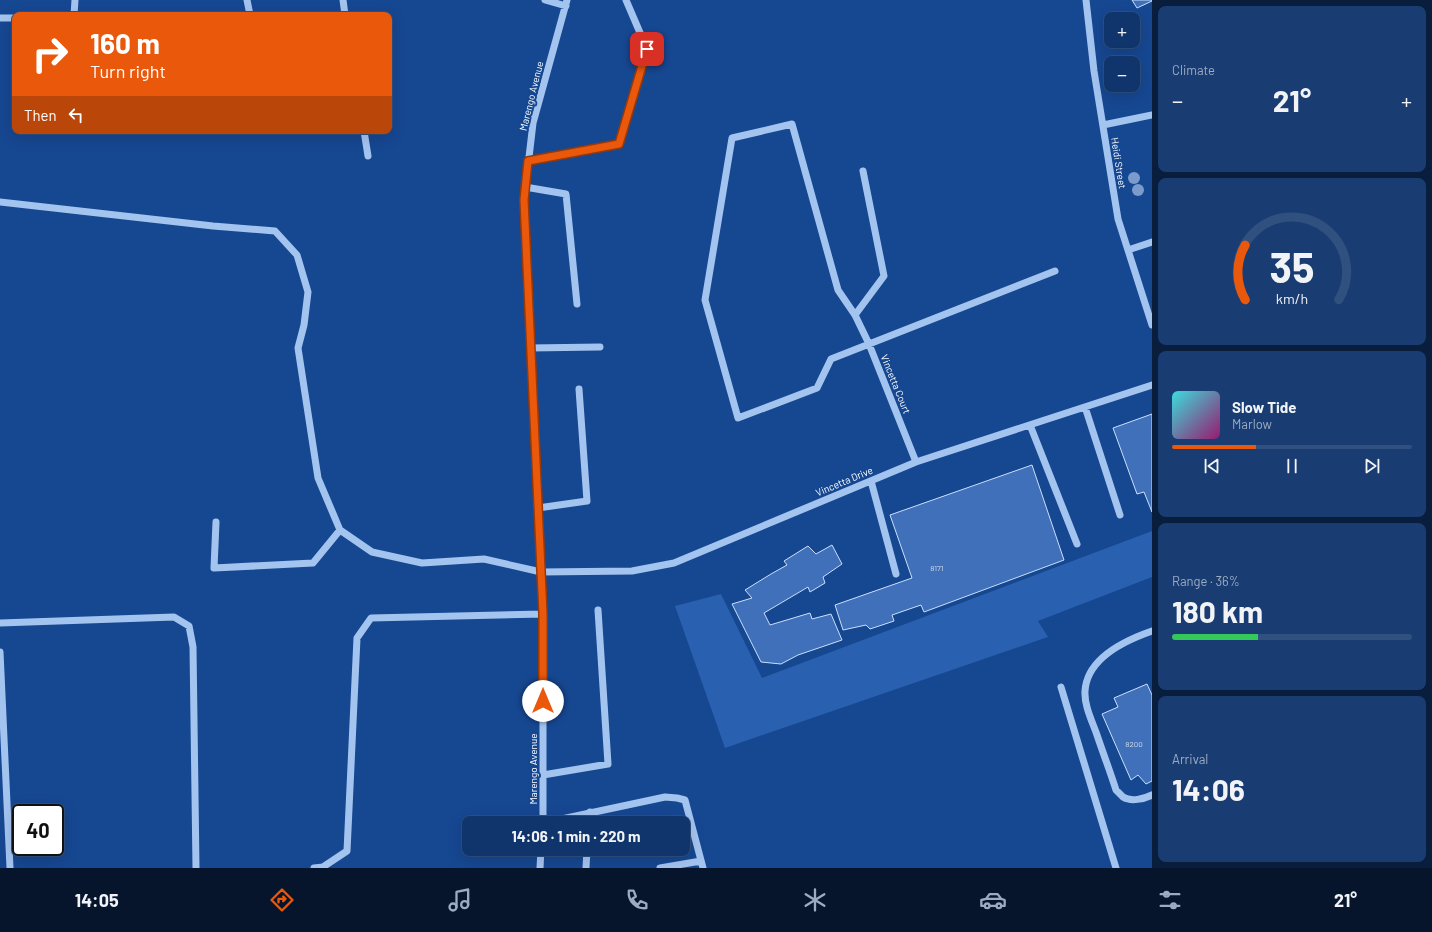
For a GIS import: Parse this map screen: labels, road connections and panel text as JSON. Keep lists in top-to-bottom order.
{
  "streets": {
    "street": [
      "Marengo Avenue",
      "Heidi Street",
      "Vincetta Court",
      "Vincetta Drive"
    ]
  },
  "crossings": [
    ["Marengo Avenue", "Vincetta Drive"],
    ["Vincetta Court", "Vincetta Drive"]
  ],
  "house_numbers": ["8171", "8200"],
  "page": {
    "tile": [
      "Climate",
      ["Range · 36%", "180 km"],
      ["Arrival", "14:06"]
    ],
    "map_buttons": ["+", "−"],
    "turn": ["160 m", "Turn right"],
    "heat": ["−", "21°", "+"],
    "then": "Then",
    "song": ["Slow Tide", "Marlow"],
    "limit": "40",
    "trip": "14:06 · 1 min · 220 m",
    "tabs": ["14:05", "21°"],
    "gauge": ["35", "km/h"]
  }
}
